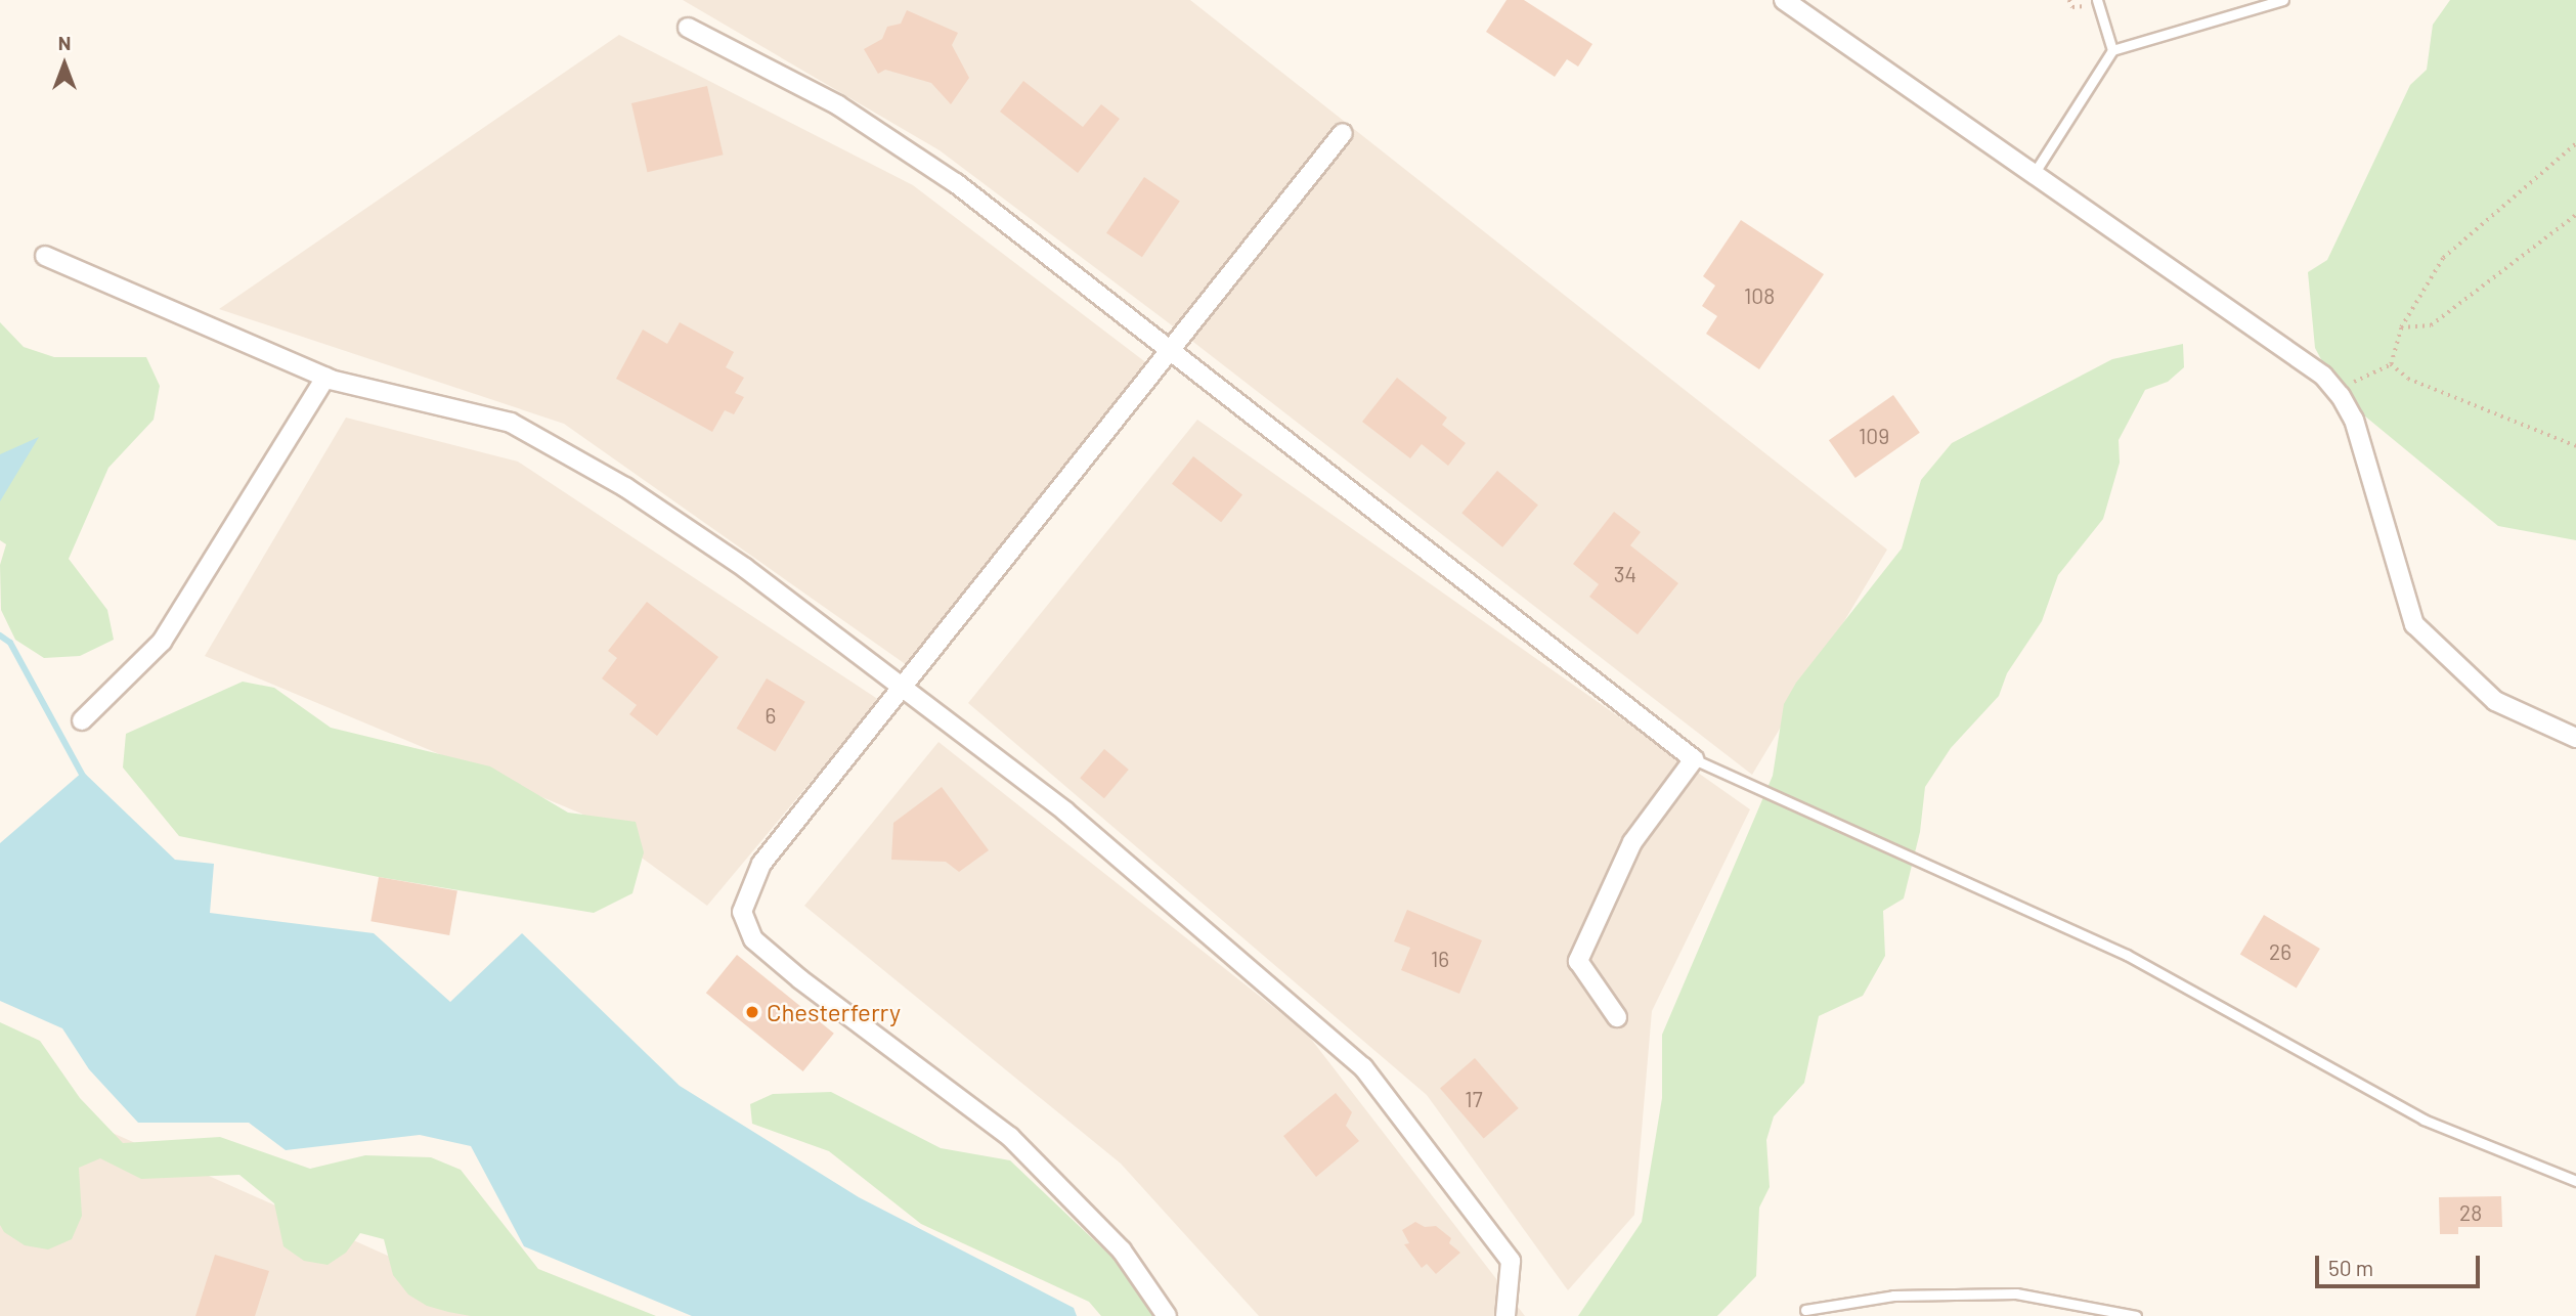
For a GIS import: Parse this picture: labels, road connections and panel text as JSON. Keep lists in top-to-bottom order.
{
  "places": ["Chesterferry"],
  "house_numbers": [
    "108",
    "109",
    "34",
    "6",
    "26",
    "16",
    "17",
    "28"
  ],
  "scale_bar": "50 m",
  "north": "top"
}
